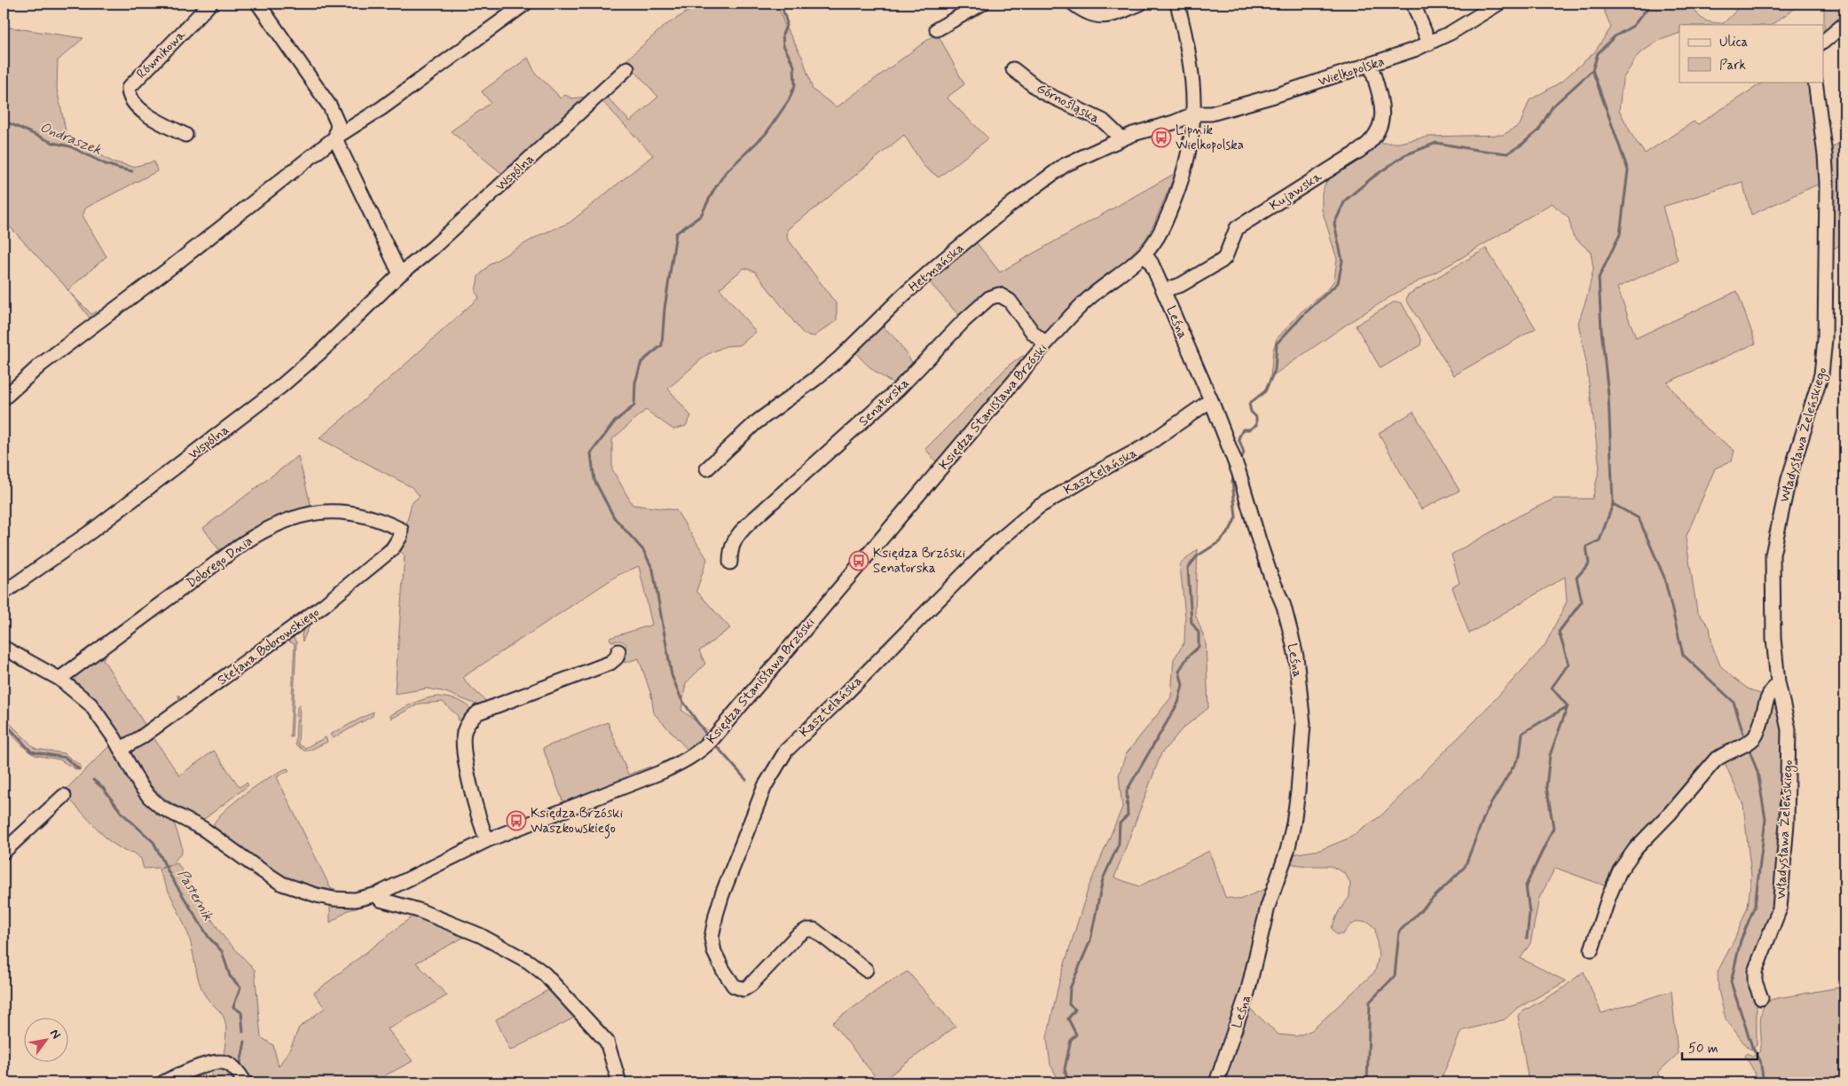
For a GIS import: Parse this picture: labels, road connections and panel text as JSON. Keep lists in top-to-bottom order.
{
  "streets": {
    "street": [
      "Równikowa",
      "Wielkopolska",
      "Górnośląska",
      "Wspólna",
      "Kujawska",
      "Hetmańska",
      "Leśna",
      "Senatorska",
      "Księdza Stanisława Brzóski",
      "Władysława Żeleńskiego",
      "Kasztelańska",
      "Dobrego Dnia",
      "Stefana Bobrowskiego"
    ]
  },
  "crossings": [
    ["Wielkopolska", "Kujawska"],
    ["Wielkopolska", "Hetmańska"],
    ["Wielkopolska", "Księdza Stanisława Brzóski"],
    ["Górnośląska", "Hetmańska"],
    ["Kujawska", "Leśna"],
    ["Hetmańska", "Księdza Stanisława Brzóski"],
    ["Leśna", "Księdza Stanisława Brzóski"],
    ["Leśna", "Kasztelańska"],
    ["Senatorska", "Księdza Stanisława Brzóski"],
    ["Księdza Stanisława Brzóski", "Dobrego Dnia"],
    ["Księdza Stanisława Brzóski", "Stefana Bobrowskiego"],
    ["Dobrego Dnia", "Stefana Bobrowskiego"]
  ],
  "water": ["Ondraszek", "Pasternik"],
  "places": {
    "bus stop": ["Lipnik Wielkopolska", "Księdza Brzóski Senatorska", "Księdza Brzóski Waszkowskiego"]
  },
  "legend": ["Ulica", "Park"],
  "scale_bar": "50 m",
  "north": "top right"
}
